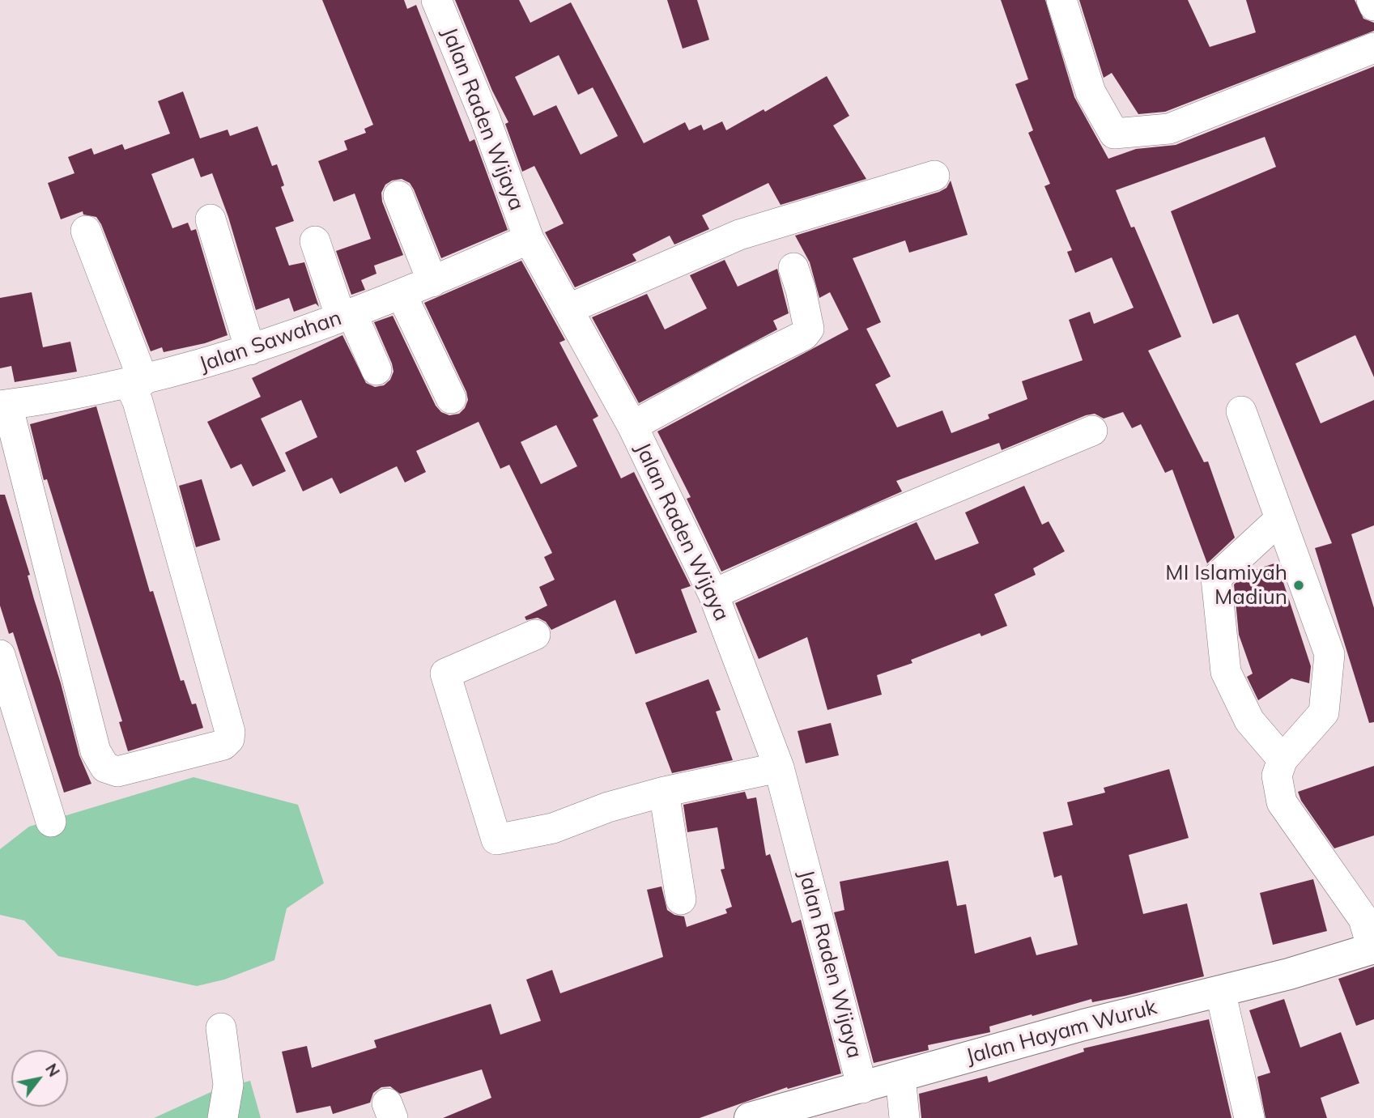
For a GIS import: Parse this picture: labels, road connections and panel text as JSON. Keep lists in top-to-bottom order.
{
  "streets": {
    "main road": ["Jalan Hayam Wuruk"],
    "street": ["Jalan Raden Wijaya", "Jalan Sawahan"]
  },
  "crossings": [
    ["Jalan Raden Wijaya", "Jalan Sawahan"],
    ["Jalan Raden Wijaya", "Jalan Hayam Wuruk"]
  ],
  "places": ["MI Islamiyah Madiun"],
  "north": "top right"
}
